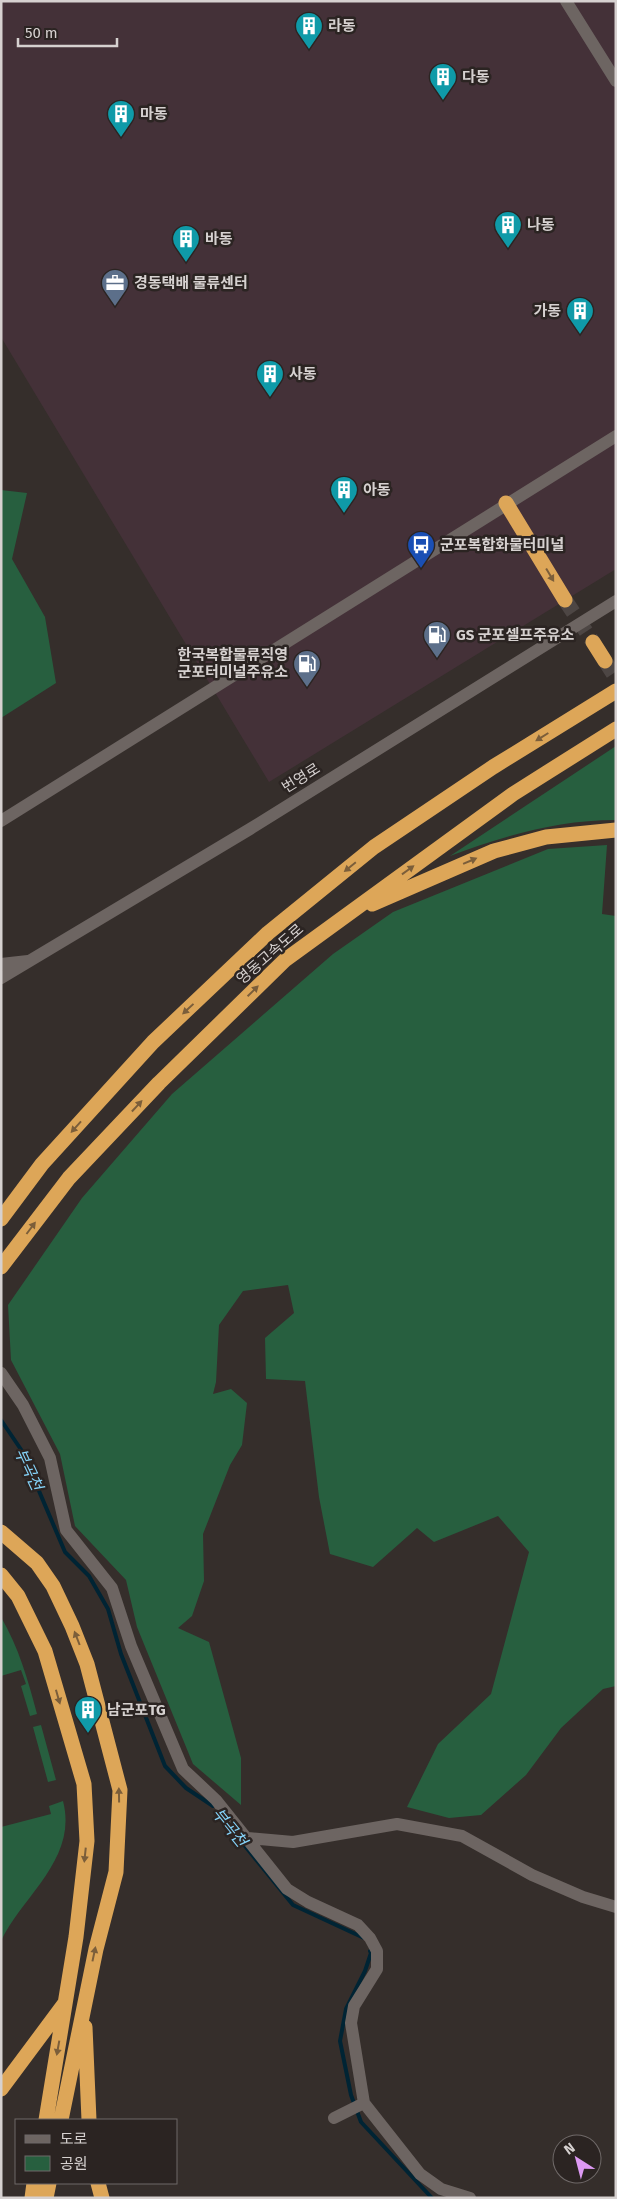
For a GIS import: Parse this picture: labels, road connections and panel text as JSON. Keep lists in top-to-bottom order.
{
  "streets": {
    "highway": ["영동고속도로"],
    "street": ["번영로"]
  },
  "water": ["부곡천"],
  "places": {
    "building": [
      "라동",
      "다동",
      "마동",
      "나동",
      "바동",
      "가동",
      "사동",
      "아동",
      "남군포TG"
    ],
    "office": ["경동택배 물류센터"],
    "bus stop": ["군포복합화물터미널"],
    "fuel station": ["GS 군포셀프주유소", "한국복합물류직영 군포터미널주유소"]
  },
  "legend": ["도로", "공원"],
  "scale_bar": "50 m",
  "north": "top left"
}
